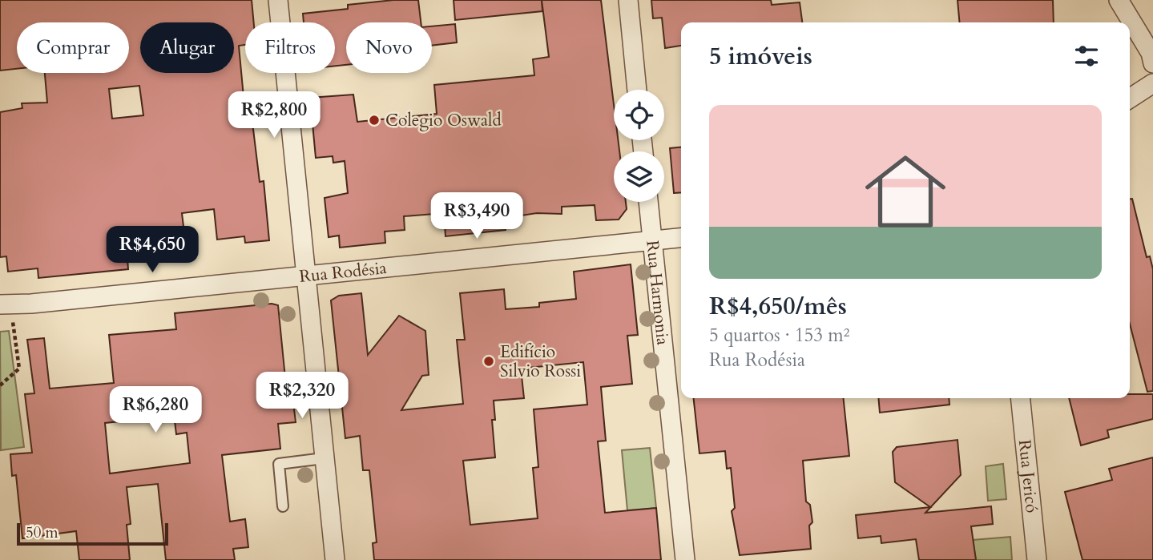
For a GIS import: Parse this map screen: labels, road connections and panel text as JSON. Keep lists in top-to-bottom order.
{
  "streets": {
    "street": ["Rua Rodésia", "Rua Harmonia", "Rua Jericó"]
  },
  "crossings": [
    ["Rua Rodésia", "Rua Harmonia"]
  ],
  "places": ["Colegio Oswald", "Edifício Silvio Rossi"],
  "scale_bar": "50 m",
  "page": {
    "chip": [
      "Comprar",
      "Alugar",
      "Filtros",
      "Novo"
    ],
    "heading": "5 imóveis",
    "list": [
      {
        "name": "R$4,650/mês",
        "note": "5 quartos · 153 m² · Rua Rodésia"
      }
    ],
    "price": [
      "R$2,800",
      "R$3,490",
      "R$4,650",
      "R$2,320",
      "R$6,280"
    ],
    "scale": "50 m"
  }
}
